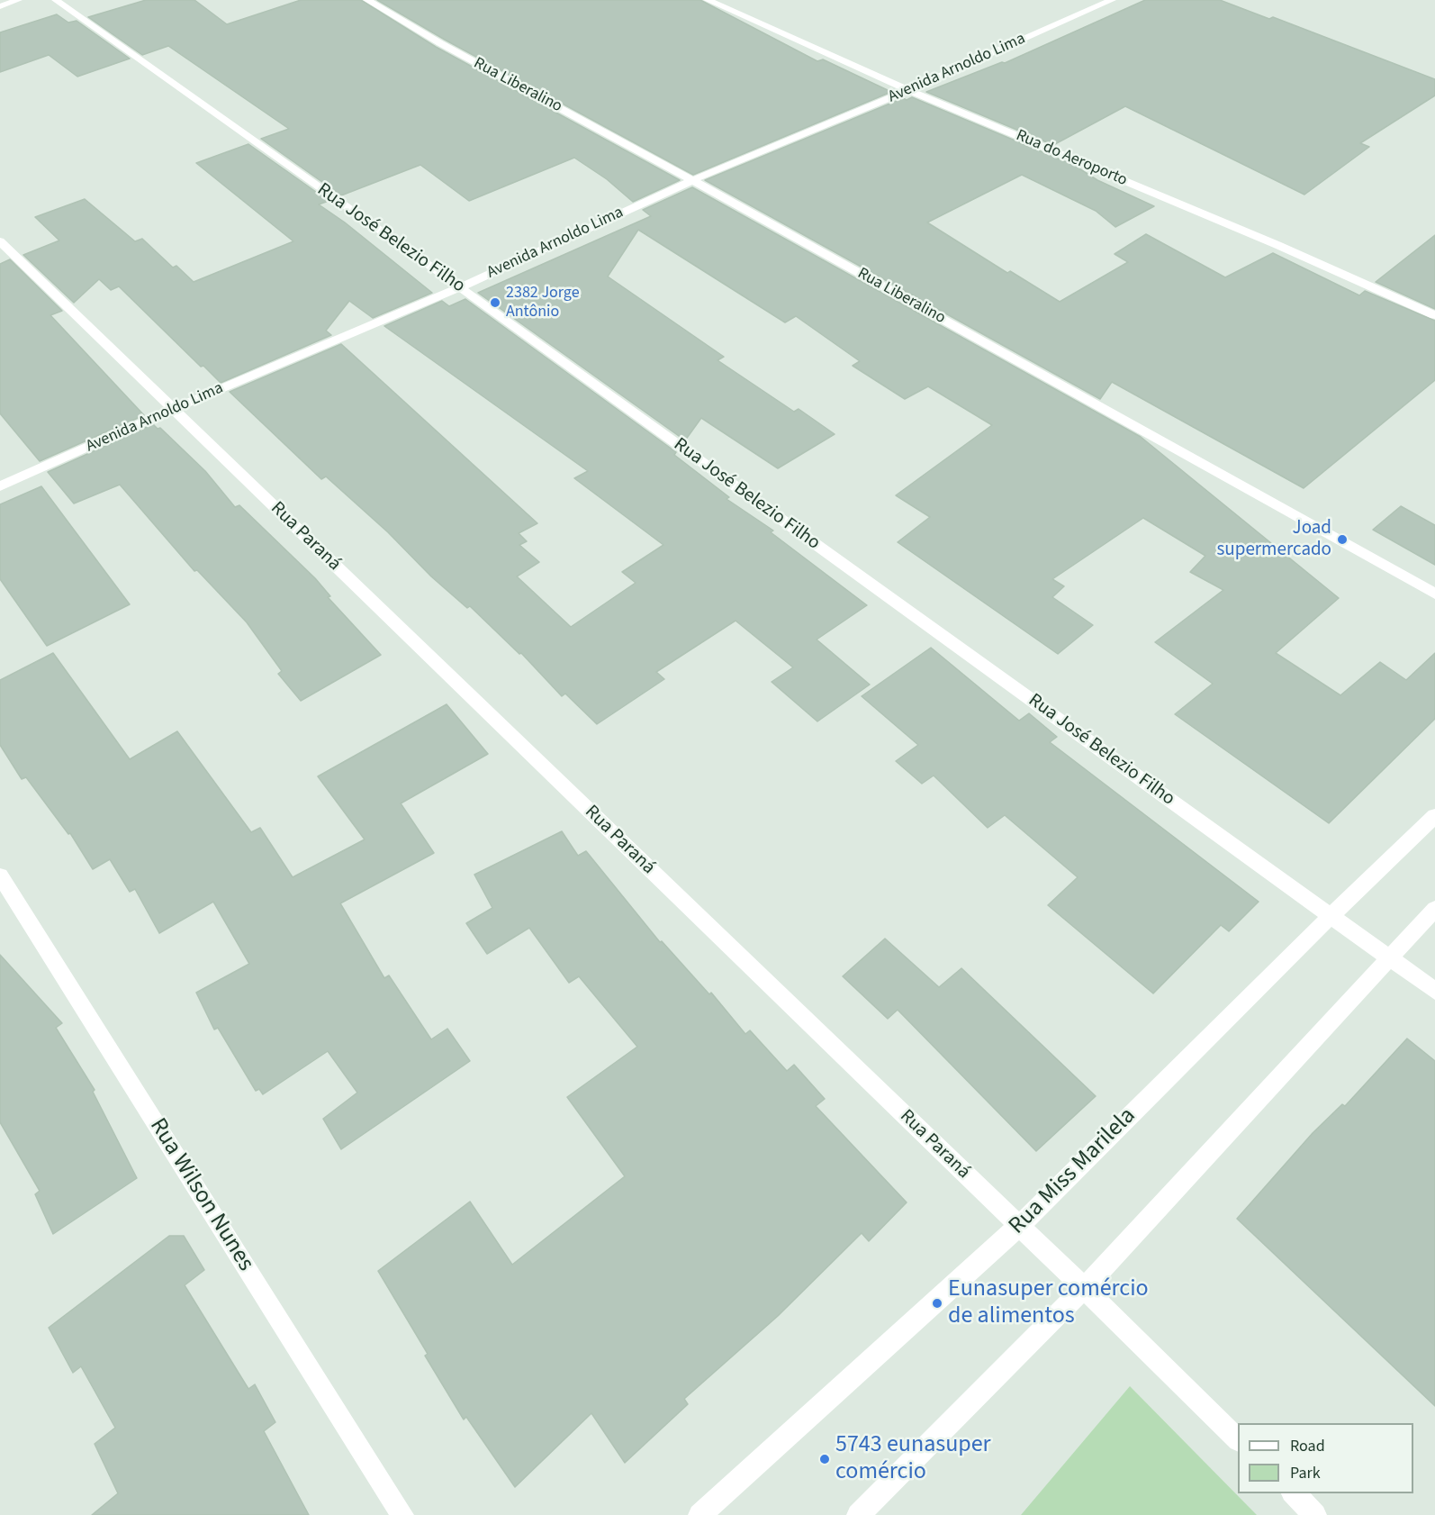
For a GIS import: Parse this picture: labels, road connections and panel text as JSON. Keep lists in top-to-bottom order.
{
  "streets": {
    "street": [
      "Avenida Arnoldo Lima",
      "Rua Liberalino",
      "Rua do Aeroporto",
      "Rua José Belezio Filho",
      "Rua Paraná",
      "Rua Miss Marilela",
      "Rua Wilson Nunes"
    ]
  },
  "crossings": [
    ["Avenida Arnoldo Lima", "Rua Liberalino"],
    ["Avenida Arnoldo Lima", "Rua do Aeroporto"],
    ["Avenida Arnoldo Lima", "Rua José Belezio Filho"],
    ["Avenida Arnoldo Lima", "Rua Paraná"],
    ["Rua José Belezio Filho", "Rua Miss Marilela"],
    ["Rua Paraná", "Rua Miss Marilela"]
  ],
  "places": [
    "2382 Jorge Antônio",
    "Joad supermercado",
    "Eunasuper comércio de alimentos",
    "5743 eunasuper comércio"
  ],
  "legend": ["Road", "Park"]
}
